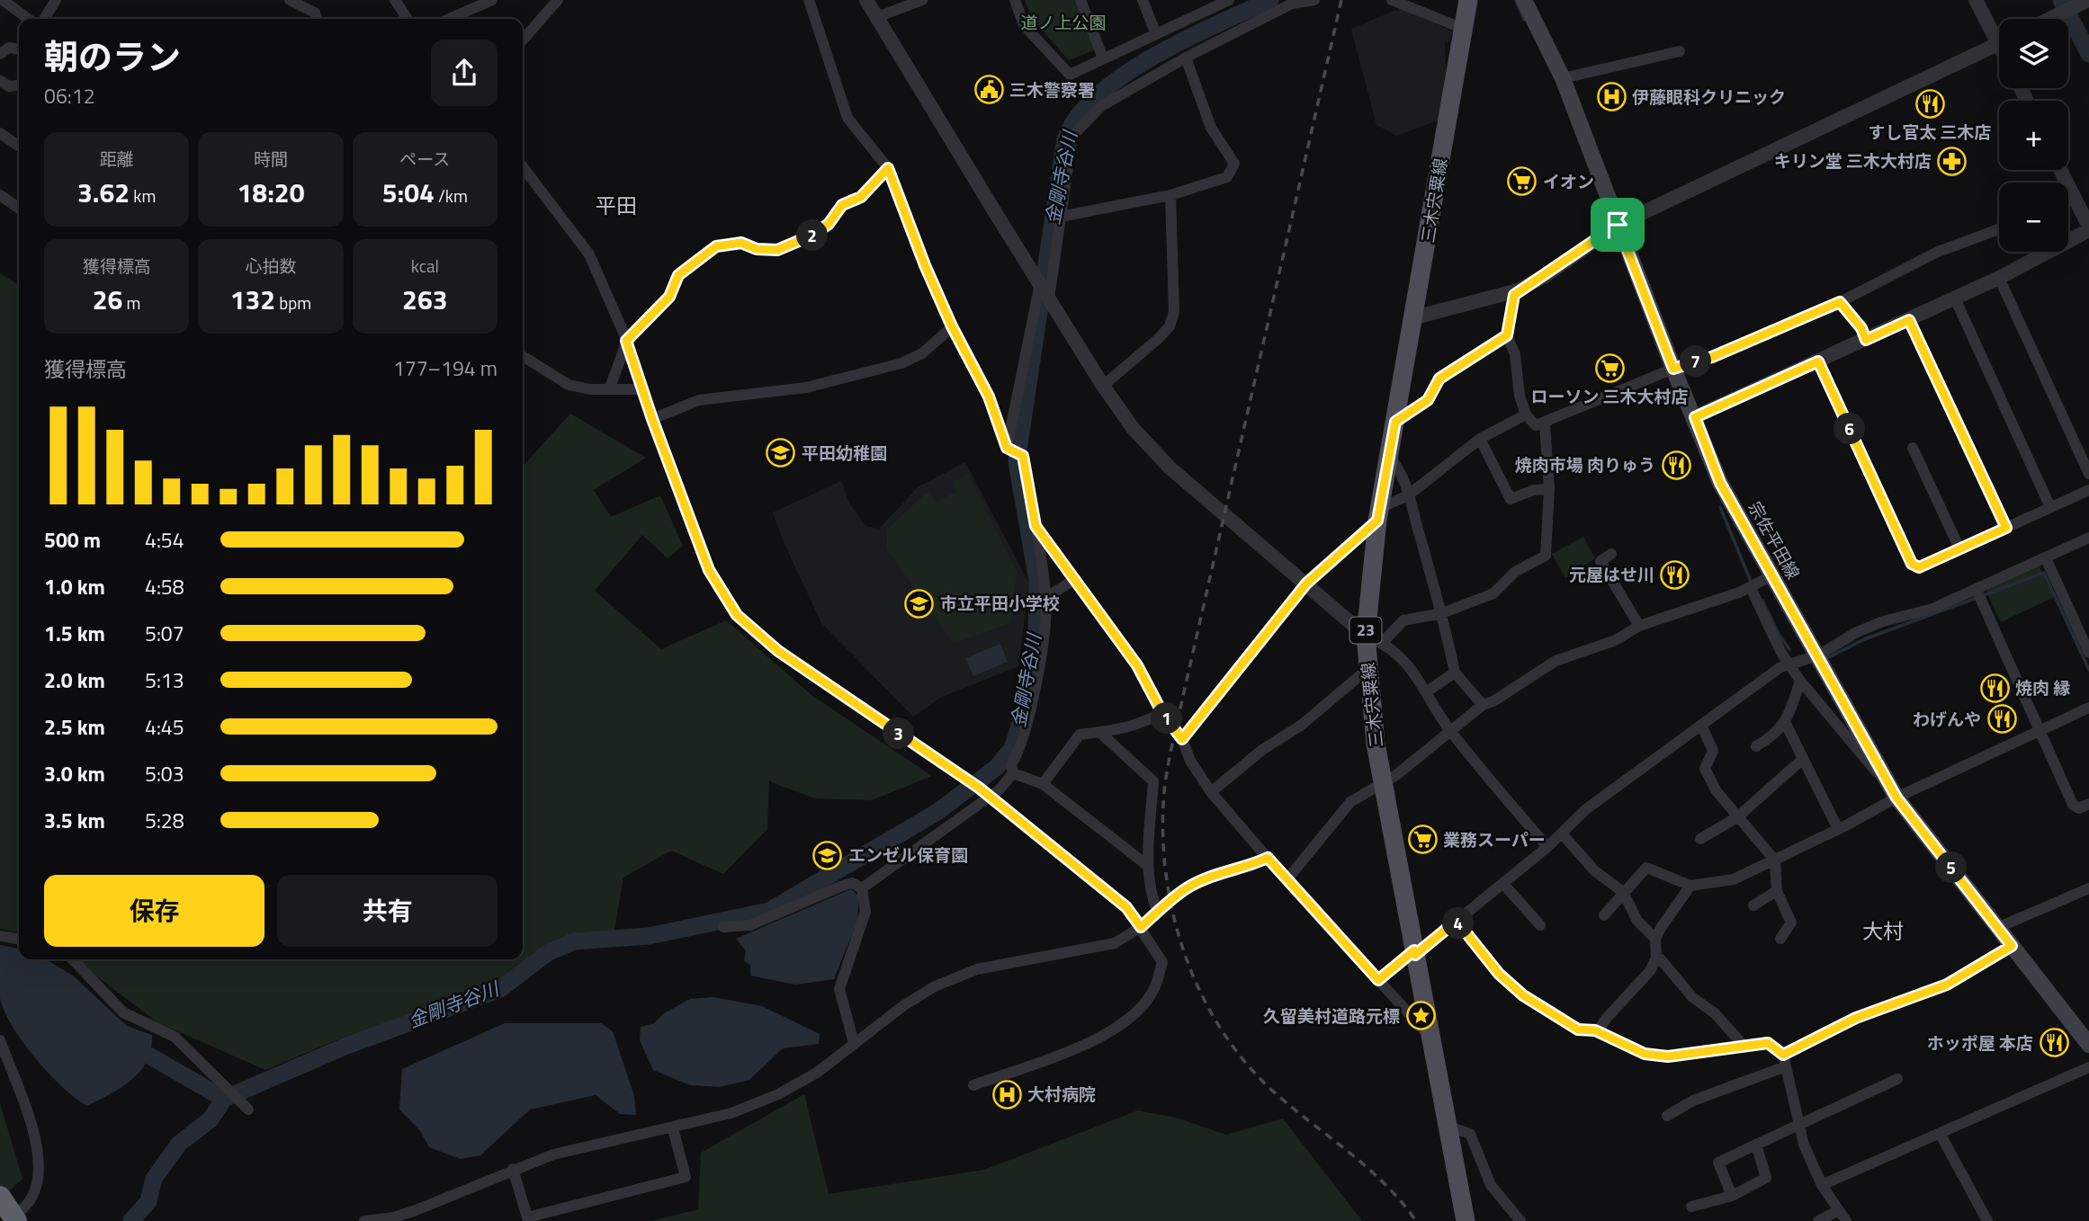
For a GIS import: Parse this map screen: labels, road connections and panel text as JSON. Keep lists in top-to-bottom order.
{
  "streets": {
    "main road": ["三木宍粟線", "宗佐平田線", "23"]
  },
  "districts": ["平田", "大村"],
  "water": ["金剛寺谷川"],
  "parks": ["道ノ上公園"],
  "places": {
    "public building": ["三木警察署"],
    "hospital": ["伊藤眼科クリニック", "大村病院"],
    "restaurant": [
      "すし官太 三木店",
      "焼肉市場 肉りゅう",
      "元屋はせ川",
      "焼肉 縁",
      "わげんや",
      "ホッポ屋 本店"
    ],
    "pharmacy": ["キリン堂 三木大村店"],
    "supermarket": ["イオン", "ローソン 三木大村店", "業務スーパー"],
    "school or university": ["平田幼稚園", "市立平田小学校", "エンゼル保育園"],
    "place": ["久留美村道路元標"]
  },
  "page": {
    "map_buttons": ["+", "−"],
    "heading": ["朝のラン", "06:12"],
    "stats": [
      ["距離", "3.62 km"],
      ["時間", "18:20"],
      ["ペース", "5:04 /km"],
      ["獲得標高", "26 m"],
      ["心拍数", "132 bpm"],
      ["kcal", "263"]
    ],
    "pins": [
      "2",
      "7",
      "6",
      "1",
      "3",
      "5",
      "4"
    ],
    "chart": ["獲得標高", "177–194 m"],
    "list": [
      {
        "name": "500 m",
        "note": "4:54"
      },
      {
        "name": "1.0 km",
        "note": "4:58"
      },
      {
        "name": "1.5 km",
        "note": "5:07"
      },
      {
        "name": "2.0 km",
        "note": "5:13"
      },
      {
        "name": "2.5 km",
        "note": "4:45"
      },
      {
        "name": "3.0 km",
        "note": "5:03"
      },
      {
        "name": "3.5 km",
        "note": "5:28"
      }
    ],
    "buttons": ["保存", "共有"]
  }
}
